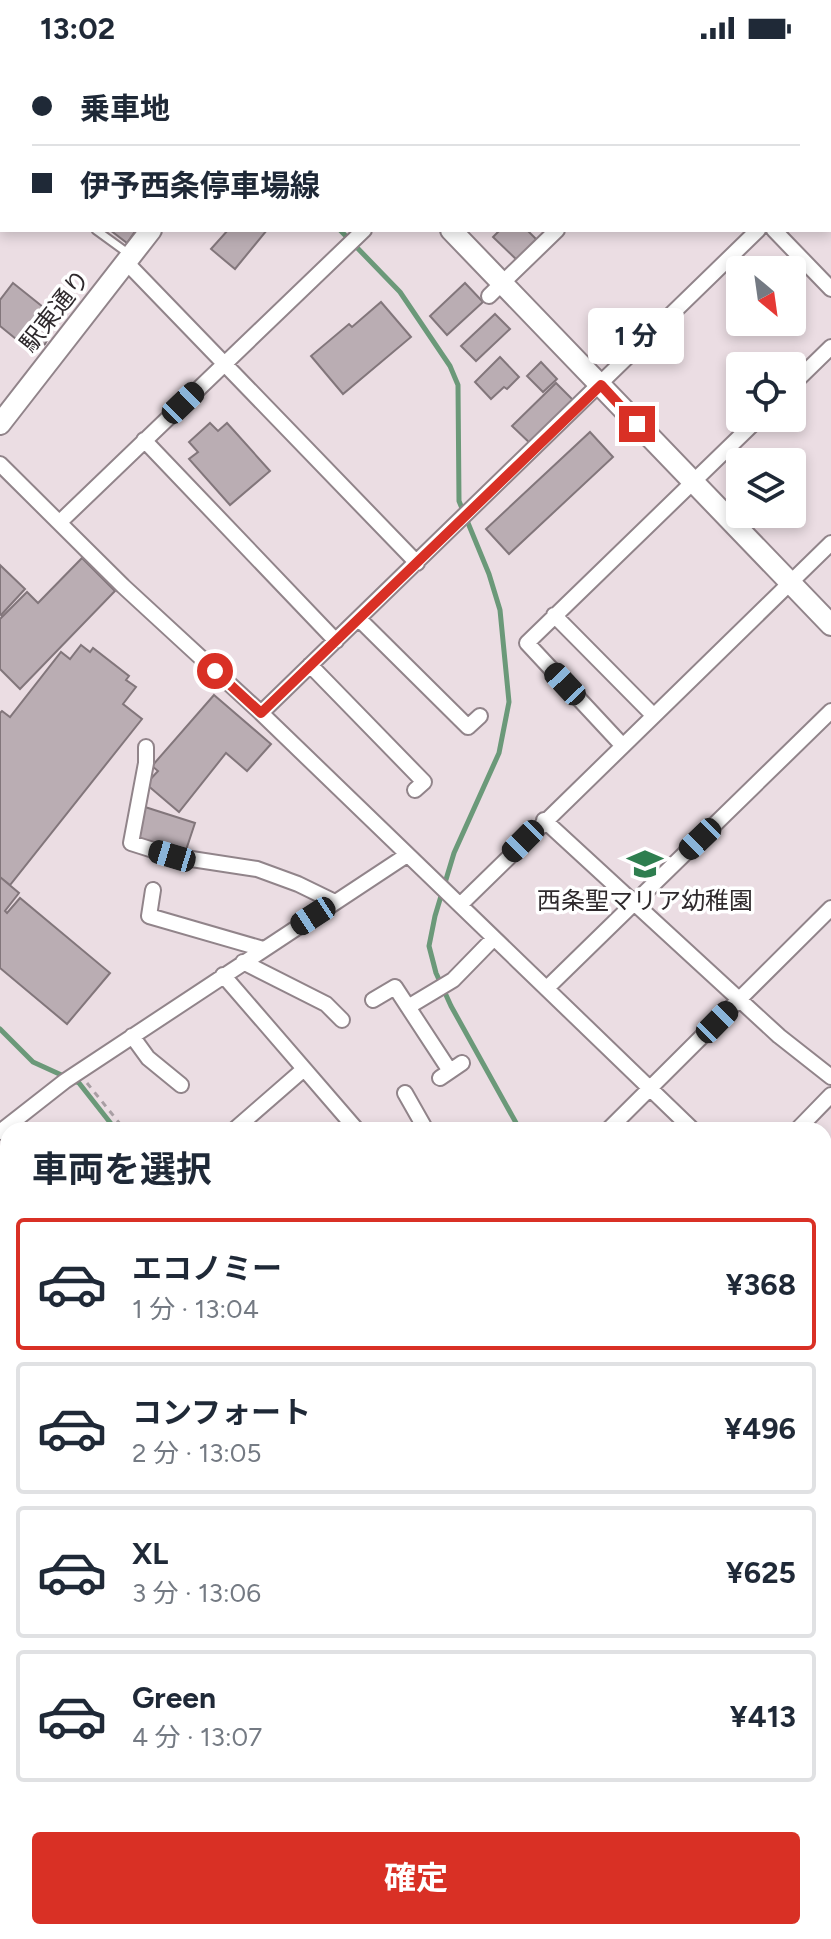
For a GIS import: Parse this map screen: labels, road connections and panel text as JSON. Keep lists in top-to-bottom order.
{
  "streets": {
    "main road": ["駅東通り"]
  },
  "places": {
    "school or university": ["西条聖マリア幼稚園"]
  },
  "north": "bottom right",
  "page": {
    "status": "13:02",
    "banner": ["乗車地", "伊予西条停車場線"],
    "bubble": "1 分",
    "heading": "車両を選択",
    "list": [
      {
        "name": "エコノミー",
        "note": "1 分 · 13:04",
        "value": "¥368"
      },
      {
        "name": "コンフォート",
        "note": "2 分 · 13:05",
        "value": "¥496"
      },
      {
        "name": "XL",
        "note": "3 分 · 13:06",
        "value": "¥625"
      },
      {
        "name": "Green",
        "note": "4 分 · 13:07",
        "value": "¥413"
      }
    ],
    "buttons": "確定"
  }
}
